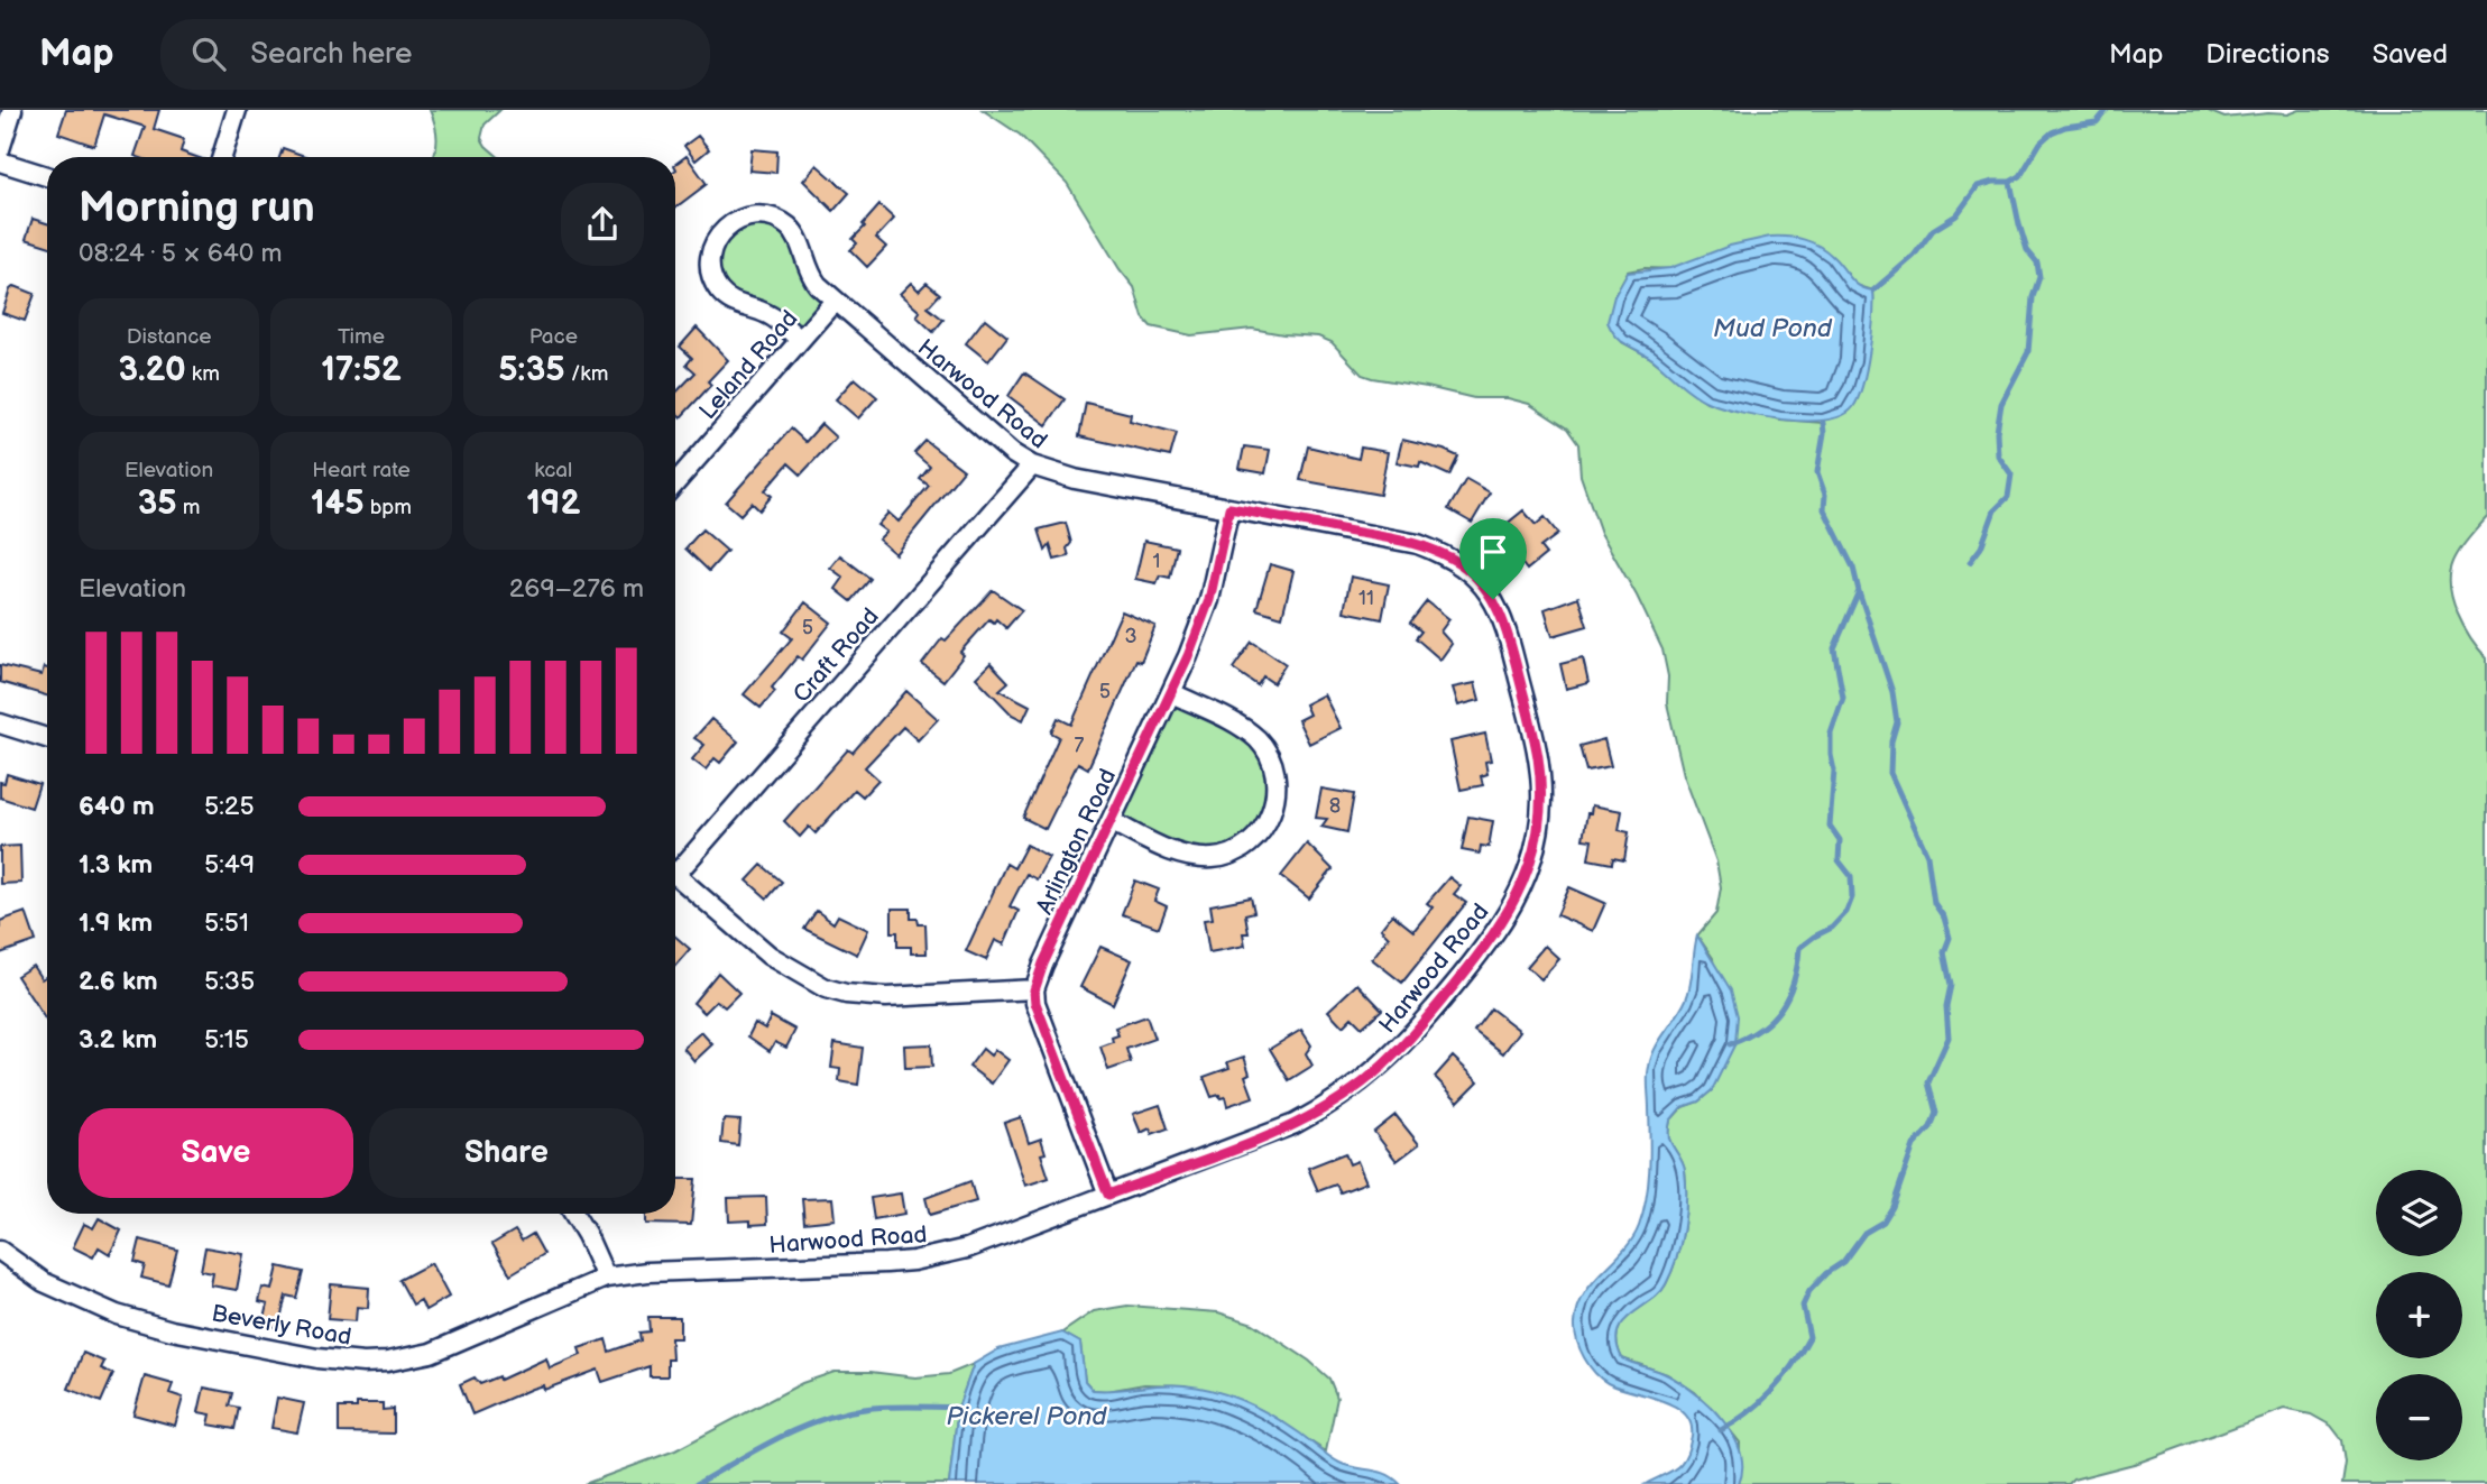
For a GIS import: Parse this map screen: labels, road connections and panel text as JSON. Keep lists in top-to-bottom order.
{
  "streets": {
    "street": [
      "Leland Road",
      "Harwood Road",
      "Craft Road",
      "Arlington Road",
      "Beverly Road"
    ]
  },
  "crossings": [
    ["Leland Road", "Harwood Road"],
    ["Harwood Road", "Craft Road"],
    ["Harwood Road", "Arlington Road"],
    ["Harwood Road", "Beverly Road"]
  ],
  "water": ["Mud Pond", "Pickerel Pond"],
  "house_numbers": [
    "1",
    "11",
    "5",
    "3",
    "5",
    "7",
    "8"
  ],
  "page": {
    "header": "Map",
    "search": "Search here",
    "nav": ["Map", "Directions", "Saved"],
    "heading": ["Morning run", "08:24 · 5 × 640 m"],
    "stats": [
      ["Distance", "3.20 km"],
      ["Time", "17:52"],
      ["Pace", "5:35 /km"],
      ["Elevation", "35 m"],
      ["Heart rate", "145 bpm"],
      ["kcal", "192"]
    ],
    "chart": ["Elevation", "269–276 m"],
    "list": [
      {
        "name": "640 m",
        "note": "5:25"
      },
      {
        "name": "1.3 km",
        "note": "5:49"
      },
      {
        "name": "1.9 km",
        "note": "5:51"
      },
      {
        "name": "2.6 km",
        "note": "5:35"
      },
      {
        "name": "3.2 km",
        "note": "5:15"
      }
    ],
    "buttons": ["Save", "Share"],
    "map_buttons": ["+", "−"]
  }
}
